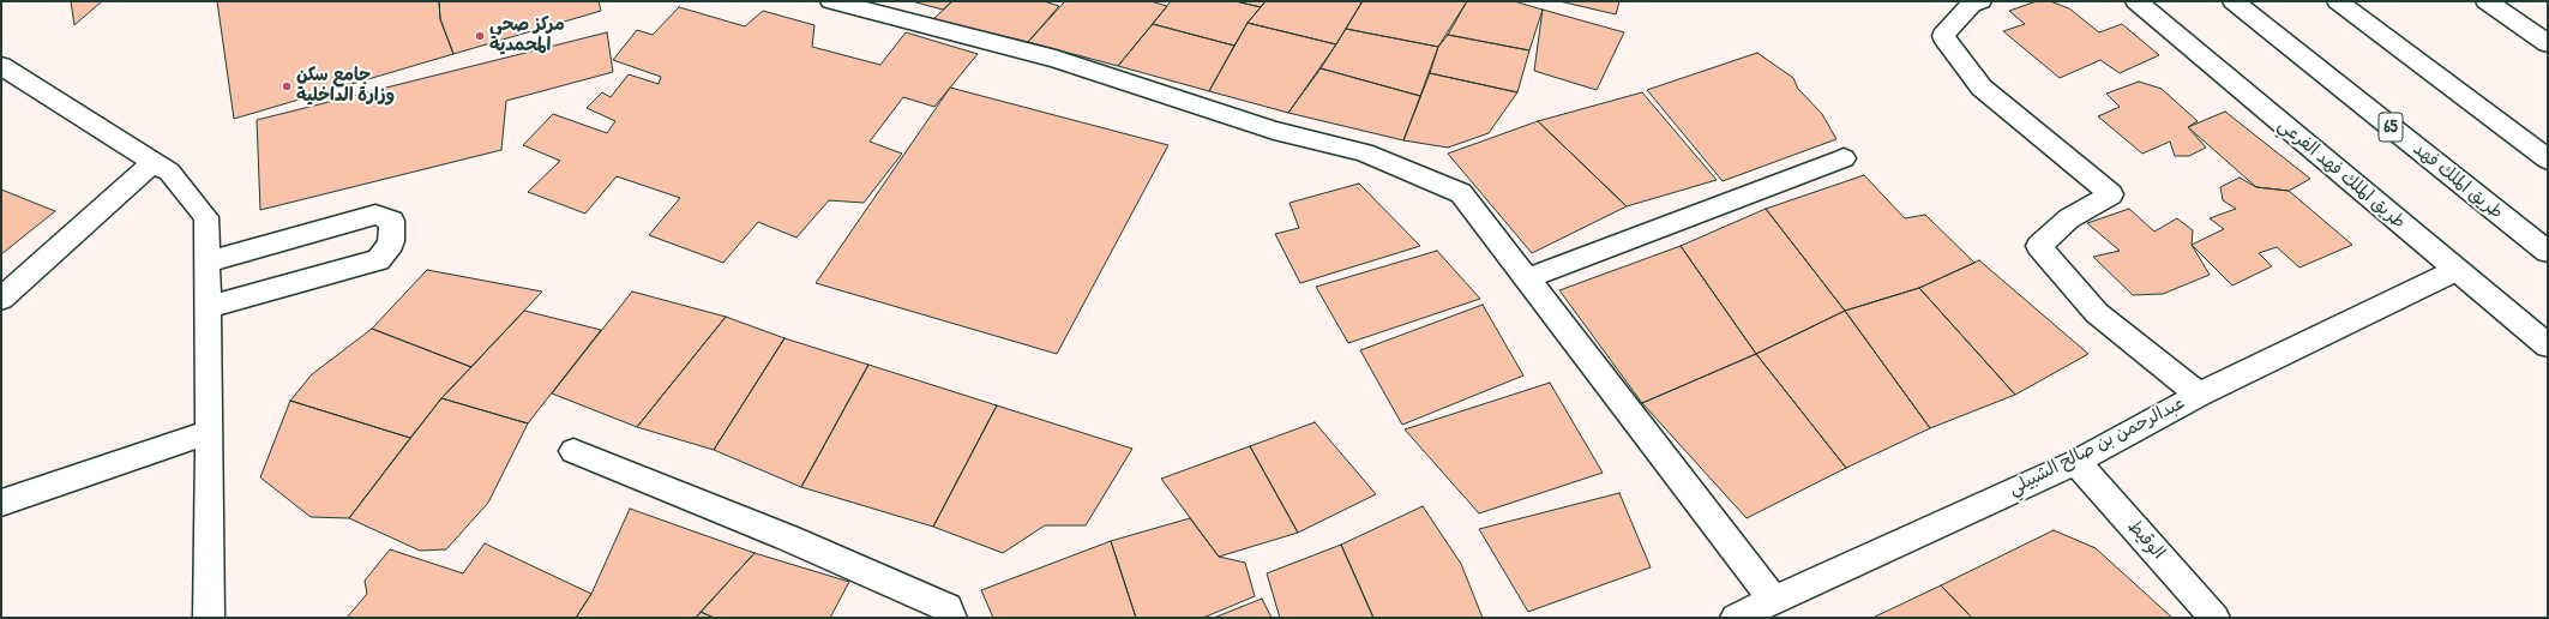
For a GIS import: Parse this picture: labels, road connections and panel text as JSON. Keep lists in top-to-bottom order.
{
  "streets": {
    "main road": [
      "65",
      "طريق الملك فهد الفرعي",
      "طريق الملك فهد",
      "عبدالرحمن بن صالح الشبيلي",
      "الوقيط"
    ]
  },
  "crossings": [
    ["طريق الملك فهد الفرعي", "عبدالرحمن بن صالح الشبيلي"],
    ["عبدالرحمن بن صالح الشبيلي", "الوقيط"]
  ],
  "places": ["مركز صحي المحمدية", "جامع سكن وزارة الداخلية"]
}
